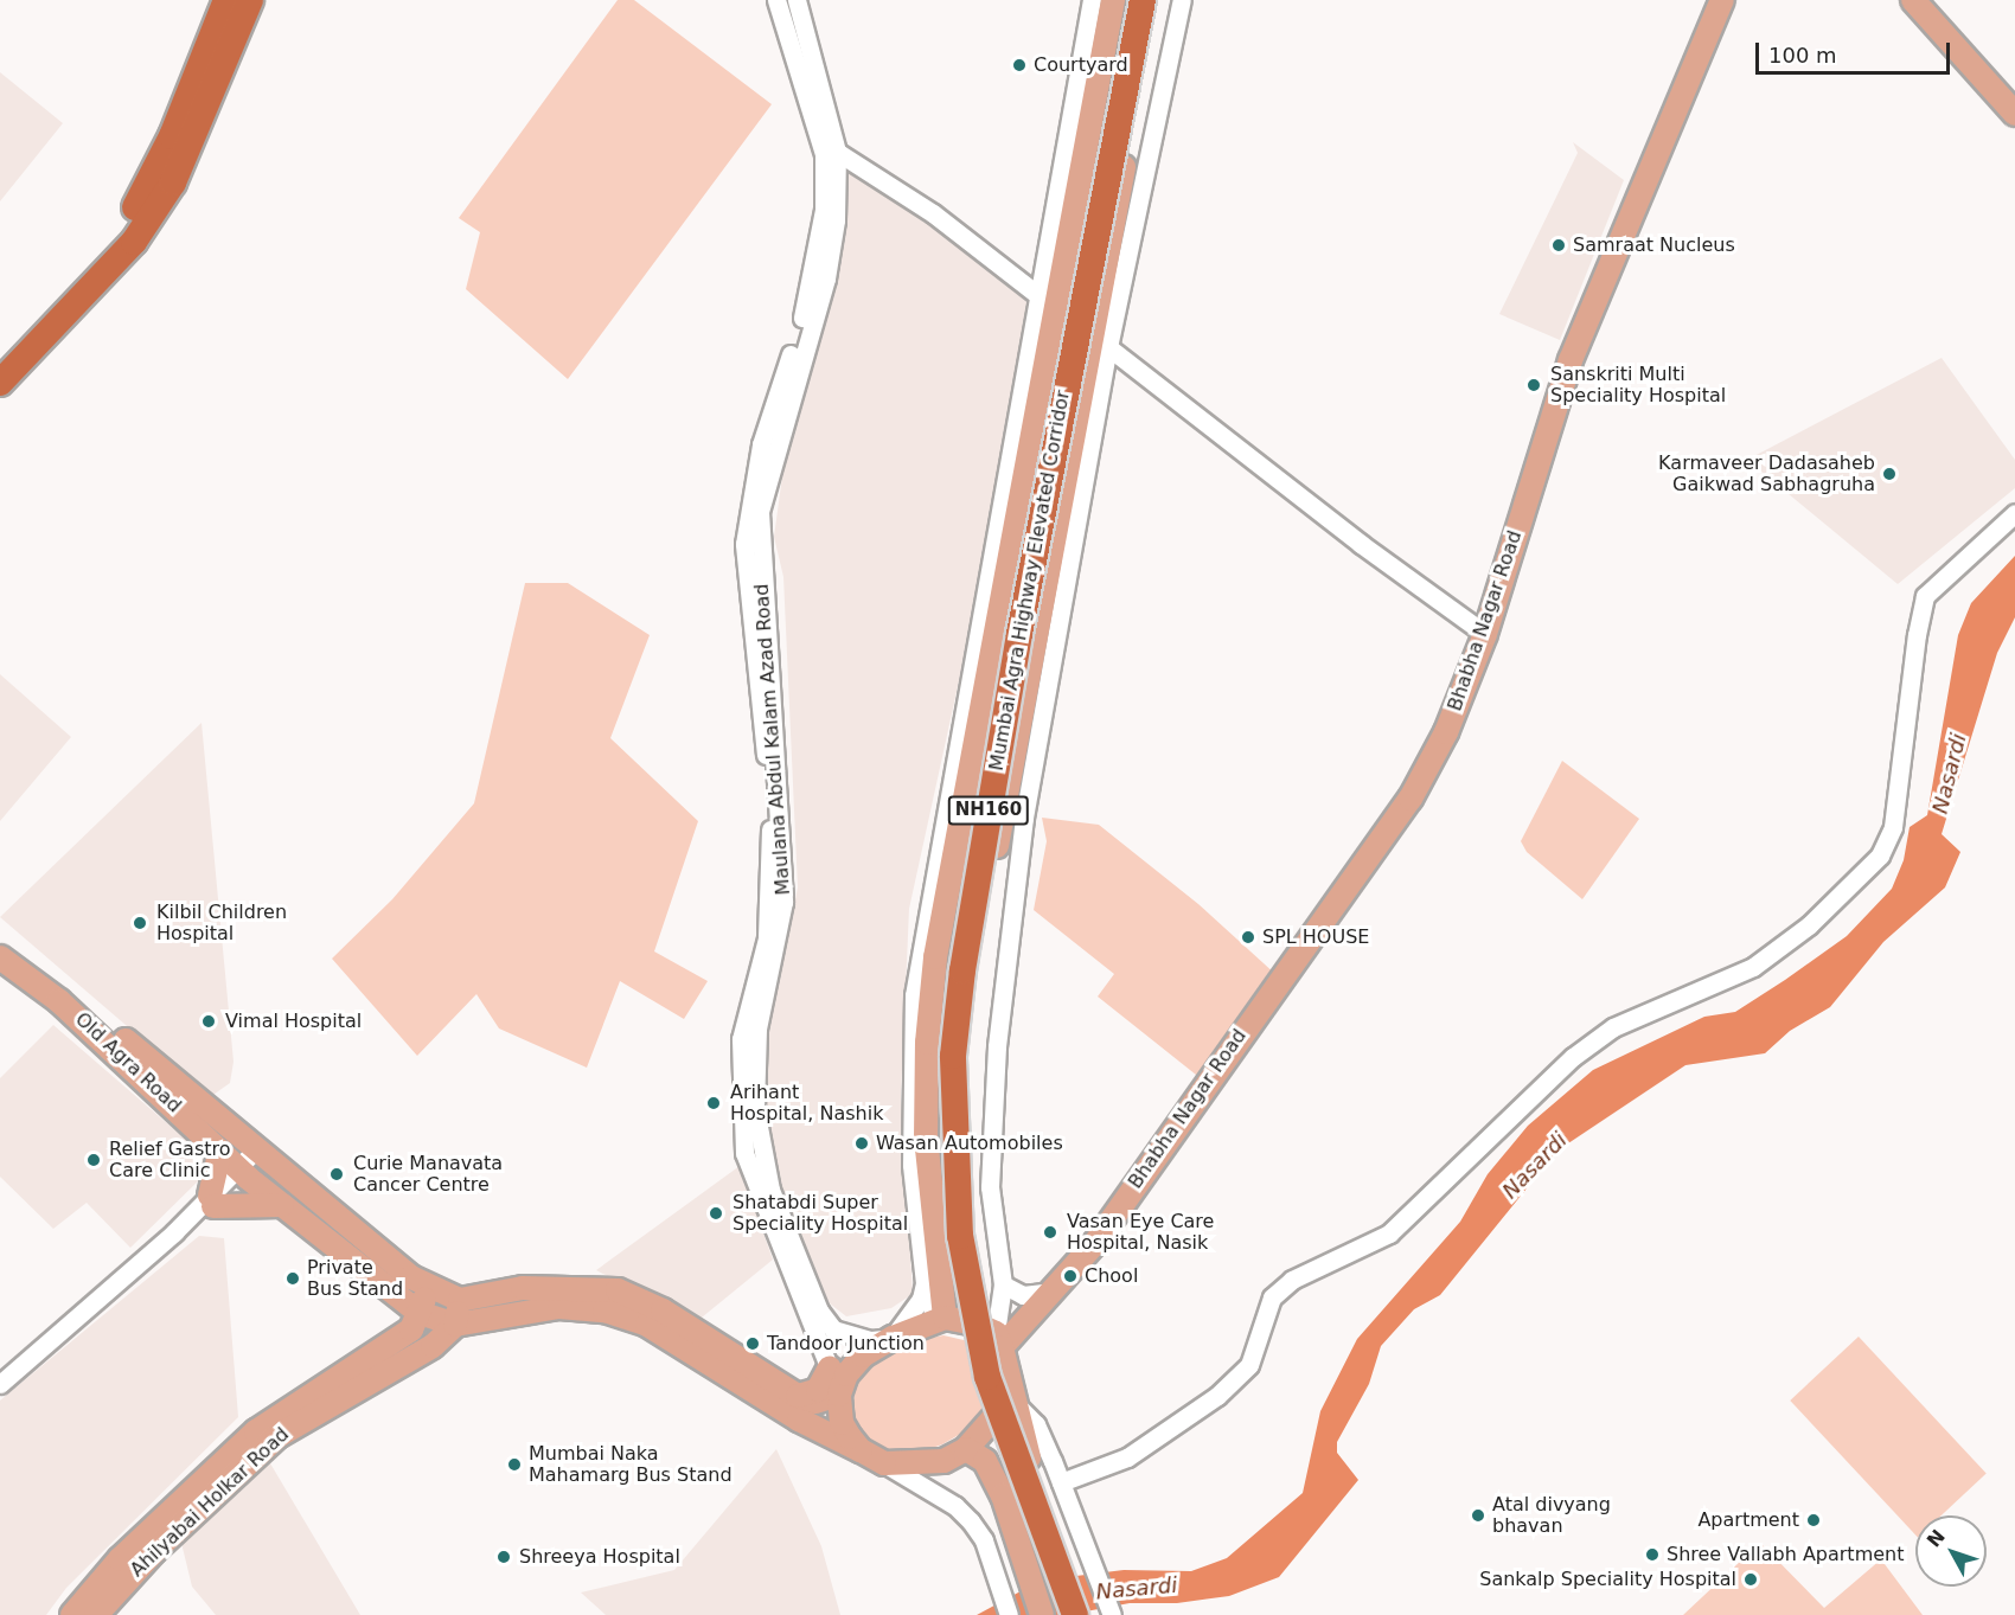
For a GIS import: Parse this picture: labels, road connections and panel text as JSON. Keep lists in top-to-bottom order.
{
  "streets": {
    "highway": ["Mumbai Agra Highway Elevated Corridor", "NH160"],
    "main road": ["Bhabha Nagar Road", "Old Agra Road", "Ahilyabai Holkar Road"],
    "street": ["Maulana Abdul Kalam Azad Road"]
  },
  "crossings": [
    ["Bhabha Nagar Road", "Maulana Abdul Kalam Azad Road"],
    ["Old Agra Road", "Ahilyabai Holkar Road"]
  ],
  "water": ["Nasardi"],
  "places": [
    "Courtyard",
    "Samraat Nucleus",
    "Sanskriti Multi Speciality Hospital",
    "Karmaveer Dadasaheb Gaikwad Sabhagruha",
    "Kilbil Children Hospital",
    "SPL HOUSE",
    "Vimal Hospital",
    "Arihant Hospital, Nashik",
    "Wasan Automobiles",
    "Relief Gastro Care Clinic",
    "Curie Manavata Cancer Centre",
    "Shatabdi Super Speciality Hospital",
    "Vasan Eye Care Hospital, Nasik",
    "Chool",
    "Private Bus Stand",
    "Tandoor Junction",
    "Mumbai Naka Mahamarg Bus Stand",
    "Atal divyang bhavan",
    "Apartment",
    "Shree Vallabh Apartment",
    "Shreeya Hospital",
    "Sankalp Speciality Hospital"
  ],
  "scale_bar": "100 m",
  "north": "top left"
}
